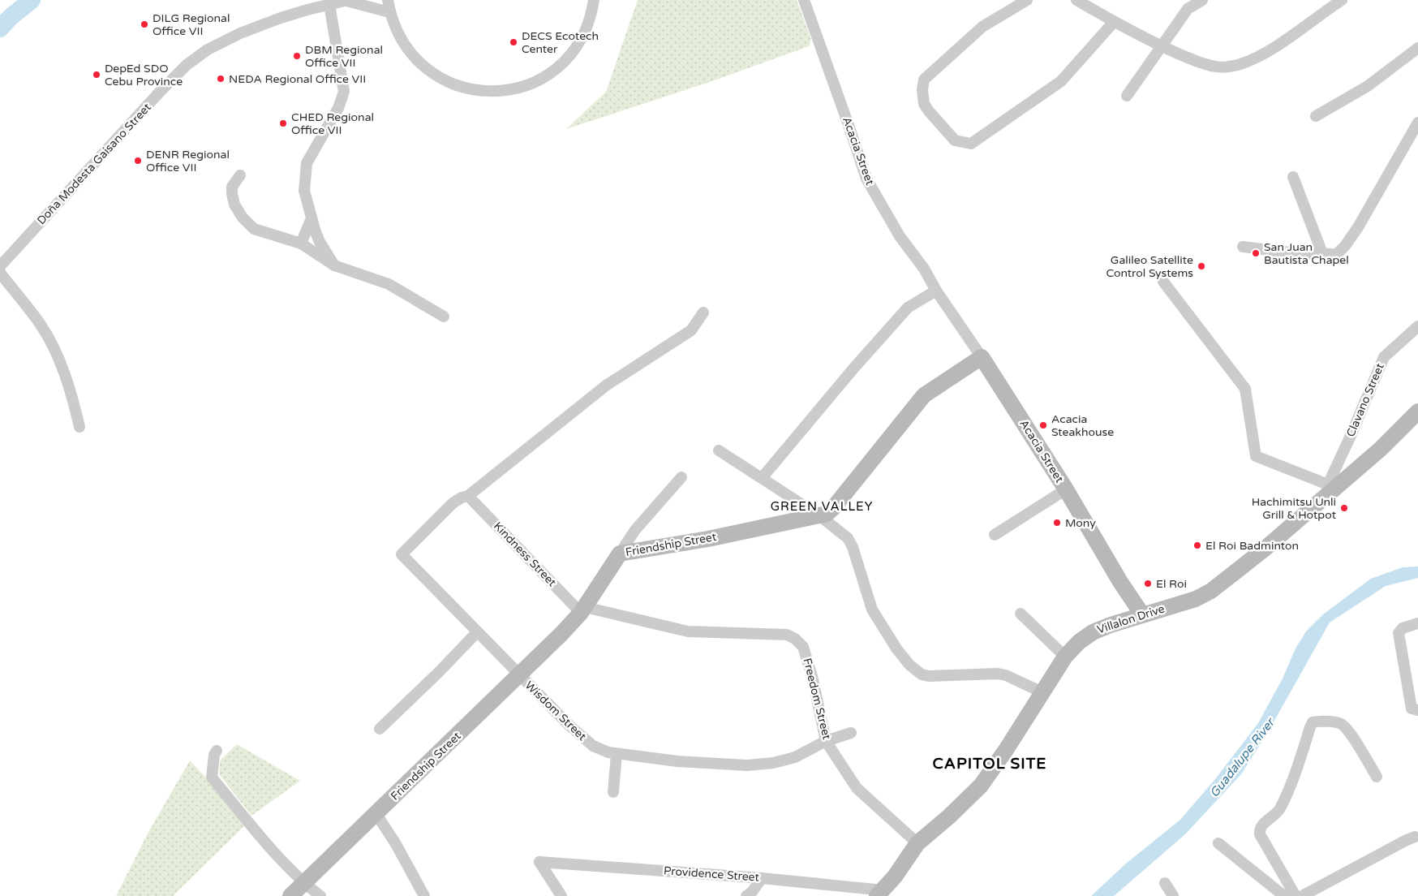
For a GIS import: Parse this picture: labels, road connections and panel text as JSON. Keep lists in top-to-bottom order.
{
  "streets": {
    "street": [
      "Acacia Street",
      "Doña Modesta Gaisano Street",
      "Clavano Street",
      "Friendship Street",
      "Kindness Street",
      "Villalon Drive",
      "Freedom Street",
      "Wisdom Street",
      "Providence Street"
    ]
  },
  "crossings": [
    ["Acacia Street", "Friendship Street"],
    ["Acacia Street", "Villalon Drive"],
    ["Clavano Street", "Villalon Drive"],
    ["Friendship Street", "Kindness Street"],
    ["Friendship Street", "Freedom Street"],
    ["Friendship Street", "Wisdom Street"],
    ["Kindness Street", "Freedom Street"],
    ["Kindness Street", "Wisdom Street"],
    ["Villalon Drive", "Freedom Street"],
    ["Villalon Drive", "Providence Street"],
    ["Freedom Street", "Wisdom Street"]
  ],
  "districts": ["GREEN VALLEY", "CAPITOL SITE"],
  "water": ["Guadalupe River"],
  "places": [
    "DILG Regional Office VII",
    "DECS Ecotech Center",
    "DBM Regional Office VII",
    "DepEd SDO Cebu Province",
    "NEDA Regional Office VII",
    "CHED Regional Office VII",
    "DENR Regional Office VII",
    "San Juan Bautista Chapel",
    "Galileo Satellite Control Systems",
    "Acacia Steakhouse",
    "Hachimitsu Unli Grill & Hotpot",
    "Mony",
    "El Roi Badminton",
    "El Roi"
  ]
}
